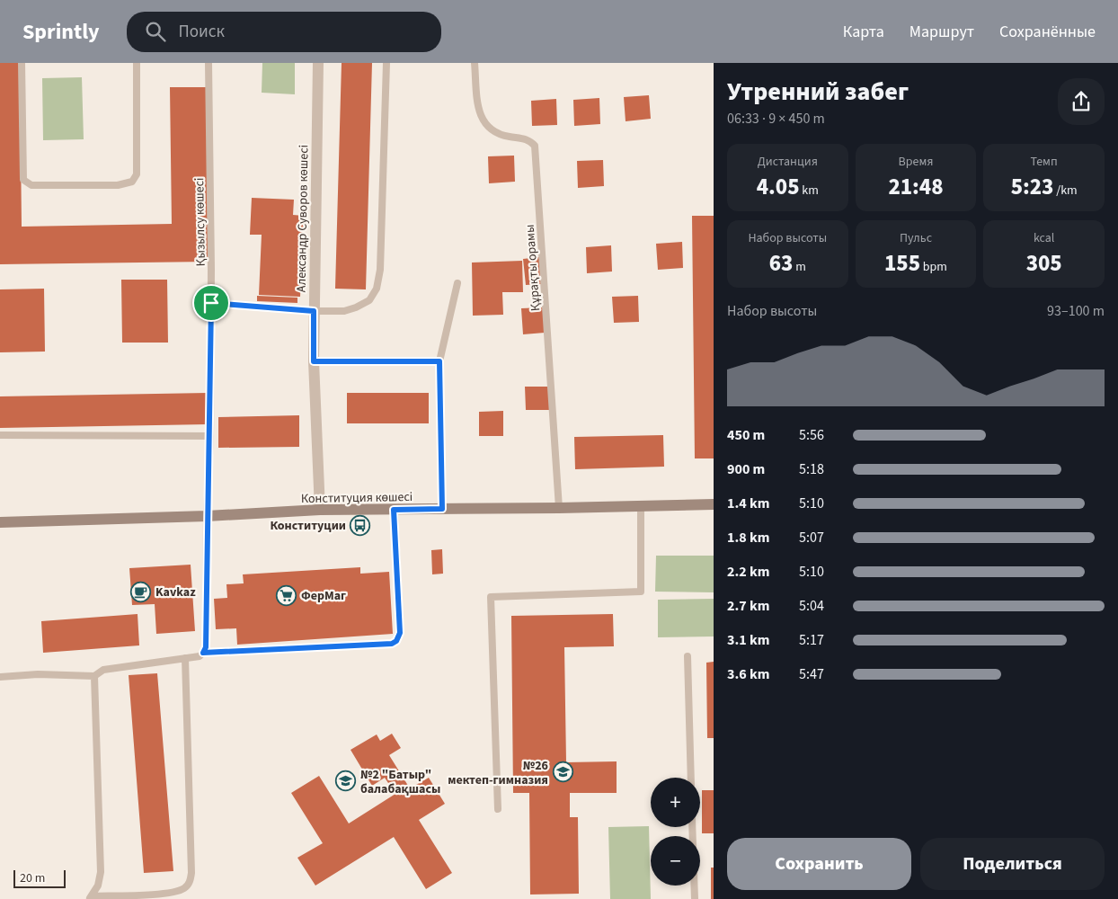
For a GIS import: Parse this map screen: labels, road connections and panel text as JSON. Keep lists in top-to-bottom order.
{
  "streets": {
    "main road": ["Конституция көшесі"],
    "street": ["Александр Суворов көшесі"],
    "lane": ["Қызылсу көшесі", "Құрақты орамы"]
  },
  "crossings": [
    ["Александр Суворов көшесі", "Конституция көшесі"],
    ["Қызылсу көшесі", "Конституция көшесі"],
    ["Құрақты орамы", "Конституция көшесі"]
  ],
  "places": {
    "bus stop": ["Конституции"],
    "cafe": ["Kavkaz"],
    "supermarket": ["ФерМаг"],
    "school or university": ["№26 мектеп-гимназия", "№2 \"Батыр\" балабақшасы"]
  },
  "scale_bar": "20 m",
  "page": {
    "header": "Sprintly",
    "search": "Поиск",
    "nav": ["Карта", "Маршрут", "Сохранённые"],
    "heading": ["Утренний забег", "06:33 · 9 × 450 m"],
    "stats": [
      ["Дистанция", "4.05 km"],
      ["Время", "21:48"],
      ["Темп", "5:23 /km"],
      ["Набор высоты", "63 m"],
      ["Пульс", "155 bpm"],
      ["kcal", "305"]
    ],
    "chart": ["Набор высоты", "93–100 m"],
    "list": [
      {
        "name": "450 m",
        "note": "5:56"
      },
      {
        "name": "900 m",
        "note": "5:18"
      },
      {
        "name": "1.4 km",
        "note": "5:10"
      },
      {
        "name": "1.8 km",
        "note": "5:07"
      },
      {
        "name": "2.2 km",
        "note": "5:10"
      },
      {
        "name": "2.7 km",
        "note": "5:04"
      },
      {
        "name": "3.1 km",
        "note": "5:17"
      },
      {
        "name": "3.6 km",
        "note": "5:47"
      }
    ],
    "map_buttons": ["+", "−"],
    "buttons": ["Сохранить", "Поделиться"],
    "scale": "20 m"
  }
}
